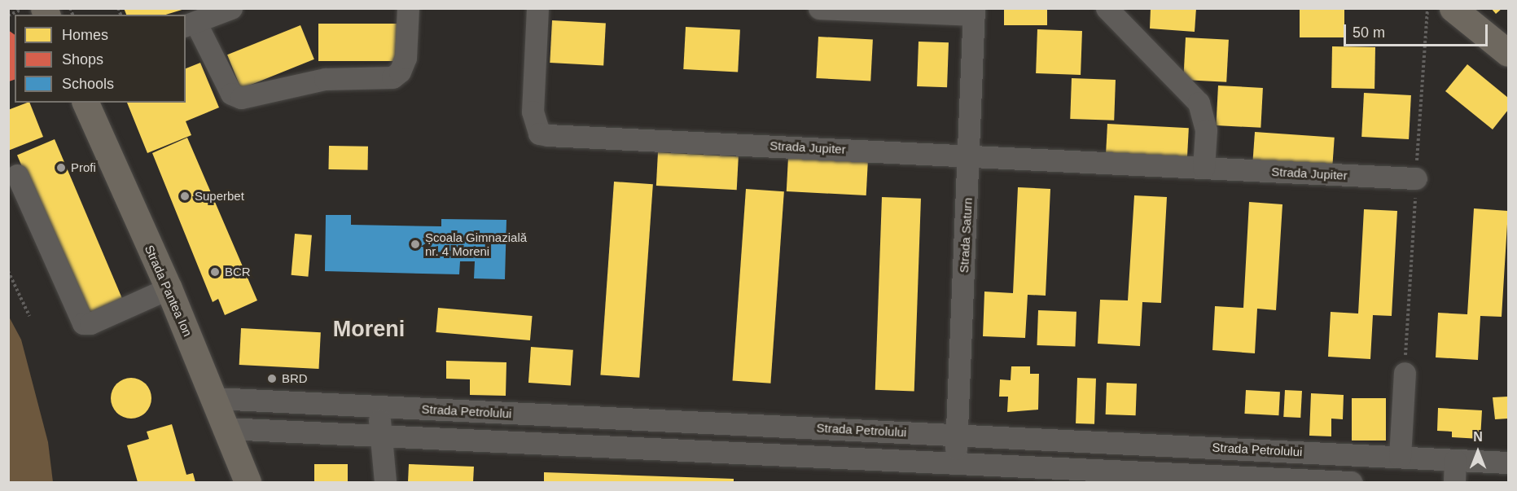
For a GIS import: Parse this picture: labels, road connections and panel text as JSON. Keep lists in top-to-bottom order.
{
  "streets": {
    "main road": ["Strada Pantea Ion"],
    "street": ["Strada Jupiter", "Strada Saturn", "Strada Petrolului"]
  },
  "crossings": [
    ["Strada Jupiter", "Strada Saturn"],
    ["Strada Saturn", "Strada Petrolului"],
    ["Strada Pantea Ion", "Strada Petrolului"]
  ],
  "districts": ["Moreni"],
  "places": [
    "Profi",
    "Superbet",
    "Școala Gimnazială nr. 4 Moreni",
    "BCR",
    "BRD"
  ],
  "legend": ["Homes", "Shops", "Schools"],
  "scale_bar": "50 m",
  "north": "top"
}
